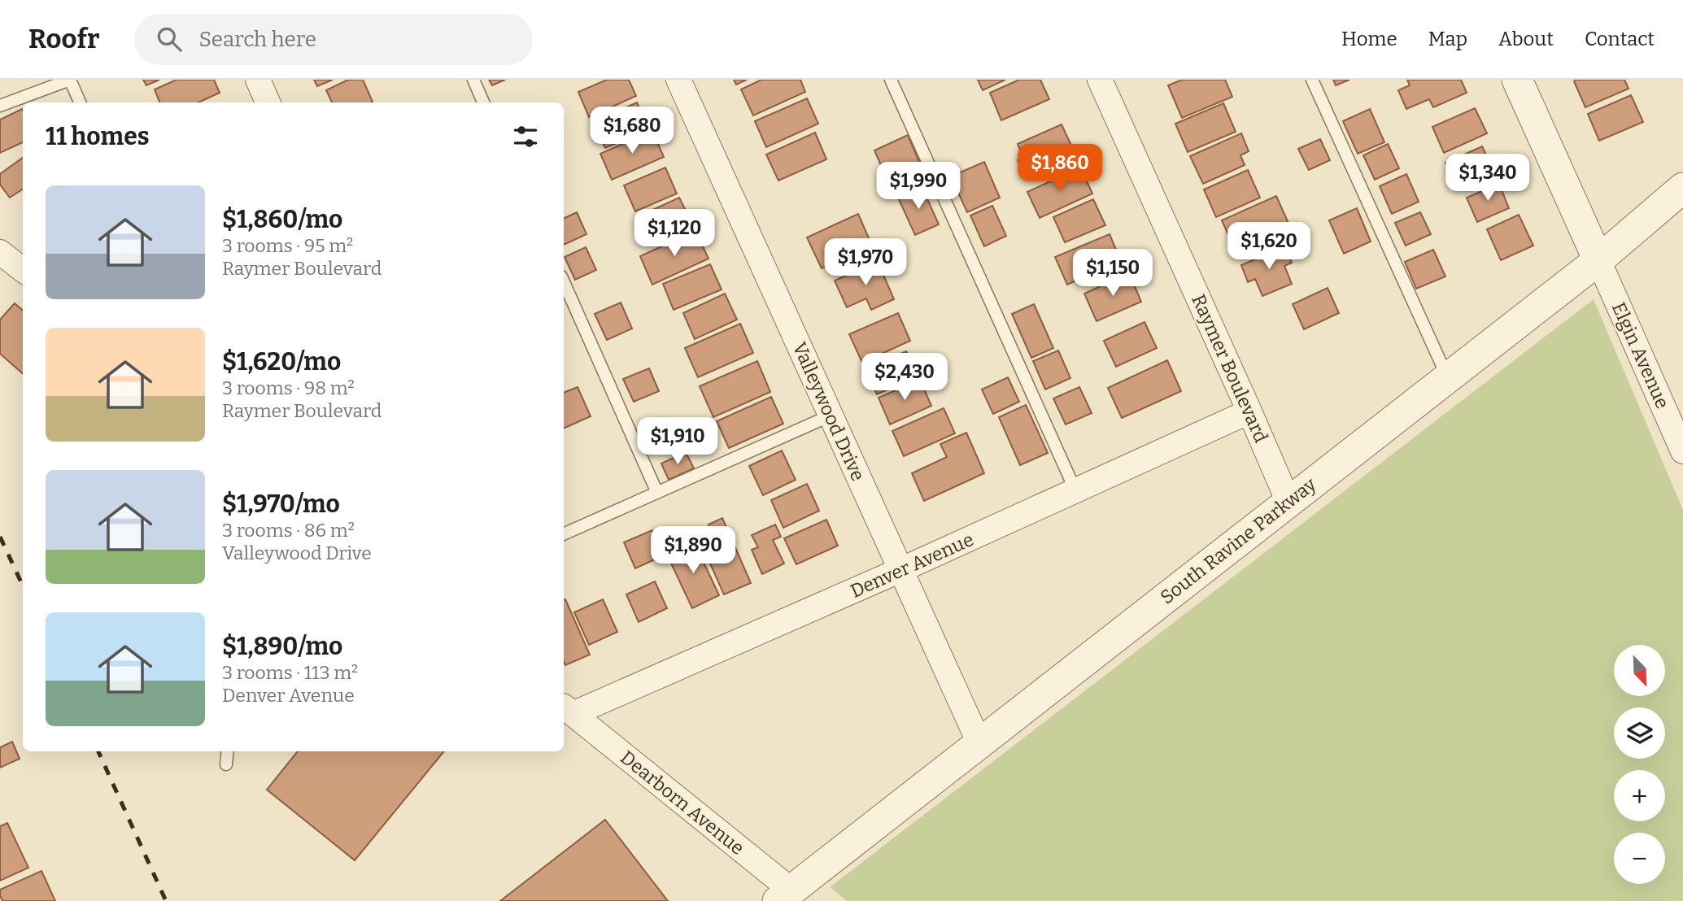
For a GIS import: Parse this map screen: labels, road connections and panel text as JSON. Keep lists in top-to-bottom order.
{
  "streets": {
    "street": [
      "Elgin Avenue",
      "Raymer Boulevard",
      "Valleywood Drive",
      "South Ravine Parkway",
      "Denver Avenue",
      "Dearborn Avenue"
    ]
  },
  "crossings": [
    ["Elgin Avenue", "South Ravine Parkway"],
    ["Raymer Boulevard", "South Ravine Parkway"],
    ["Raymer Boulevard", "Denver Avenue"],
    ["Valleywood Drive", "South Ravine Parkway"],
    ["Valleywood Drive", "Denver Avenue"],
    ["South Ravine Parkway", "Dearborn Avenue"],
    ["Denver Avenue", "Dearborn Avenue"]
  ],
  "north": "bottom right",
  "page": {
    "header": "Roofr",
    "search": "Search here",
    "nav": [
      "Home",
      "Map",
      "About",
      "Contact"
    ],
    "heading": "11 homes",
    "price": [
      "$1,680",
      "$1,860",
      "$1,340",
      "$1,990",
      "$1,120",
      "$1,620",
      "$1,970",
      "$1,150",
      "$2,430",
      "$1,910",
      "$1,890"
    ],
    "list": [
      {
        "name": "$1,860/mo",
        "note": "3 rooms · 95 m² · Raymer Boulevard"
      },
      {
        "name": "$1,620/mo",
        "note": "3 rooms · 98 m² · Raymer Boulevard"
      },
      {
        "name": "$1,970/mo",
        "note": "3 rooms · 86 m² · Valleywood Drive"
      },
      {
        "name": "$1,890/mo",
        "note": "3 rooms · 113 m² · Denver Avenue"
      }
    ],
    "map_buttons": ["+", "−"]
  }
}
